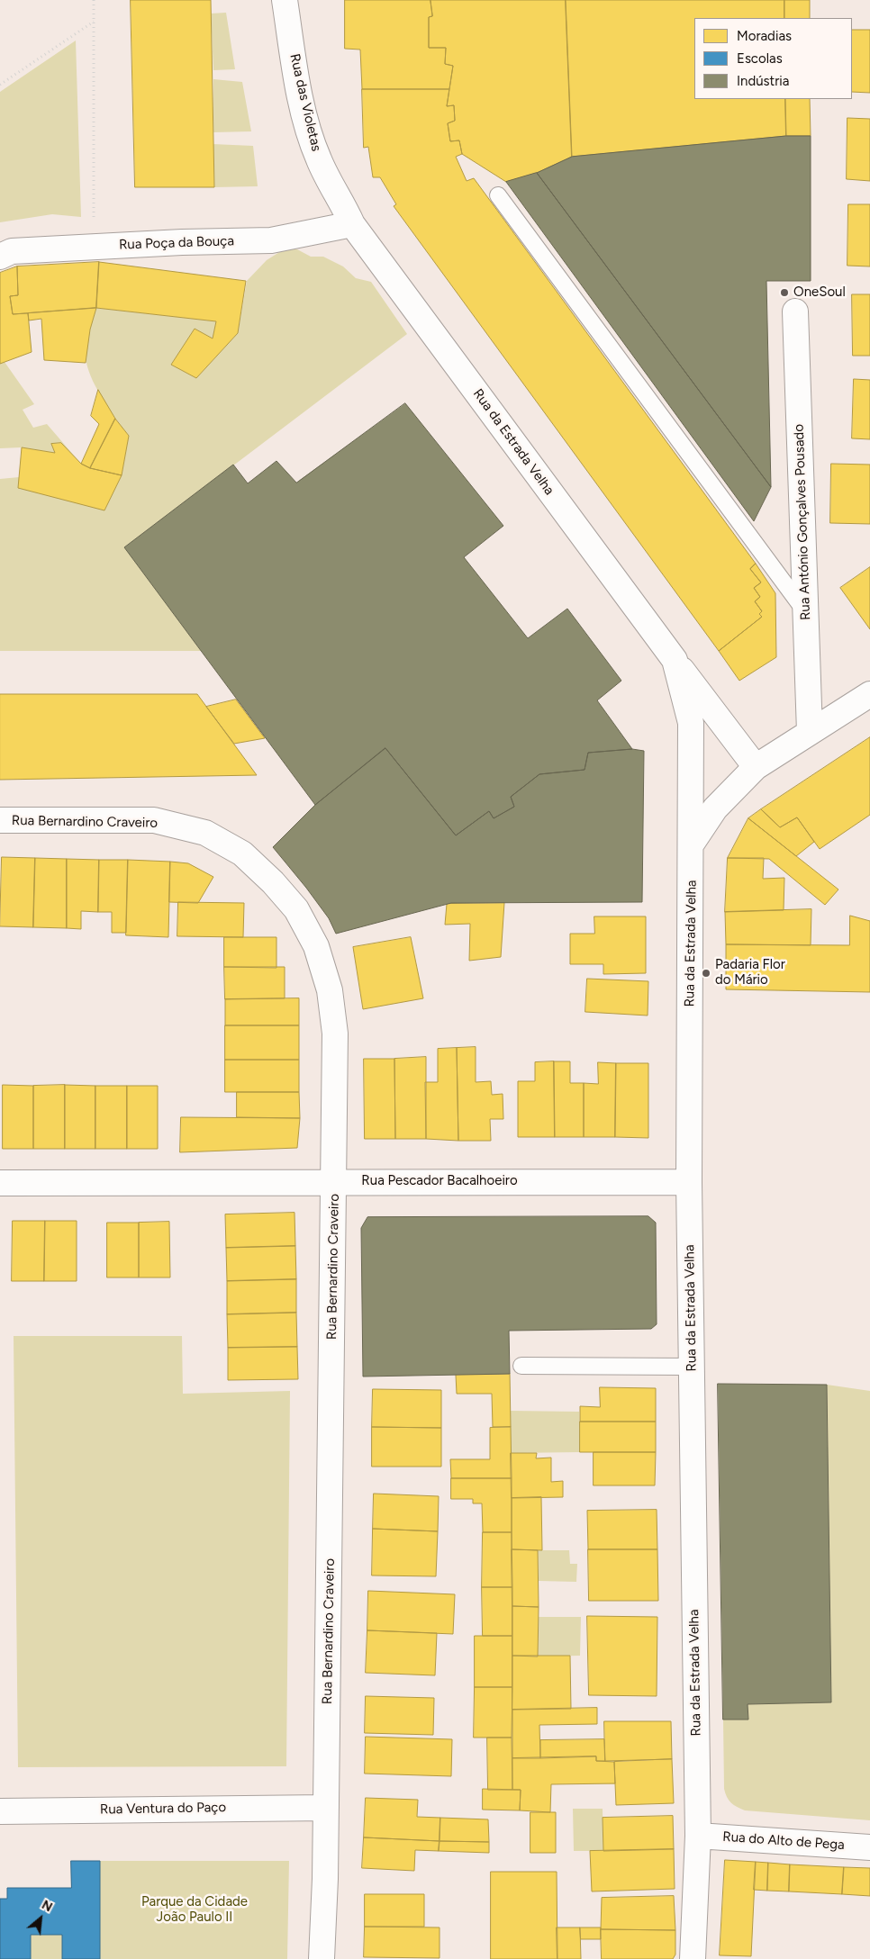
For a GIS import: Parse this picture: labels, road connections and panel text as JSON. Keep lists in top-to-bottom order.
{
  "streets": {
    "street": [
      "Rua das Violetas",
      "Rua Poça da Bouça",
      "Rua da Estrada Velha",
      "Rua António Gonçalves Pousado",
      "Rua Bernardino Craveiro",
      "Rua Pescador Bacalhoeiro",
      "Rua Ventura do Paço",
      "Rua do Alto de Pega"
    ]
  },
  "crossings": [
    ["Rua das Violetas", "Rua Poça da Bouça"],
    ["Rua das Violetas", "Rua da Estrada Velha"],
    ["Rua Poça da Bouça", "Rua da Estrada Velha"],
    ["Rua da Estrada Velha", "Rua Pescador Bacalhoeiro"],
    ["Rua da Estrada Velha", "Rua do Alto de Pega"],
    ["Rua Bernardino Craveiro", "Rua Pescador Bacalhoeiro"],
    ["Rua Bernardino Craveiro", "Rua Ventura do Paço"]
  ],
  "parks": ["Parque da Cidade João Paulo II"],
  "places": ["OneSoul", "Padaria Flor do Mário"],
  "legend": ["Moradias", "Escolas", "Indústria"],
  "north": "top right"
}
